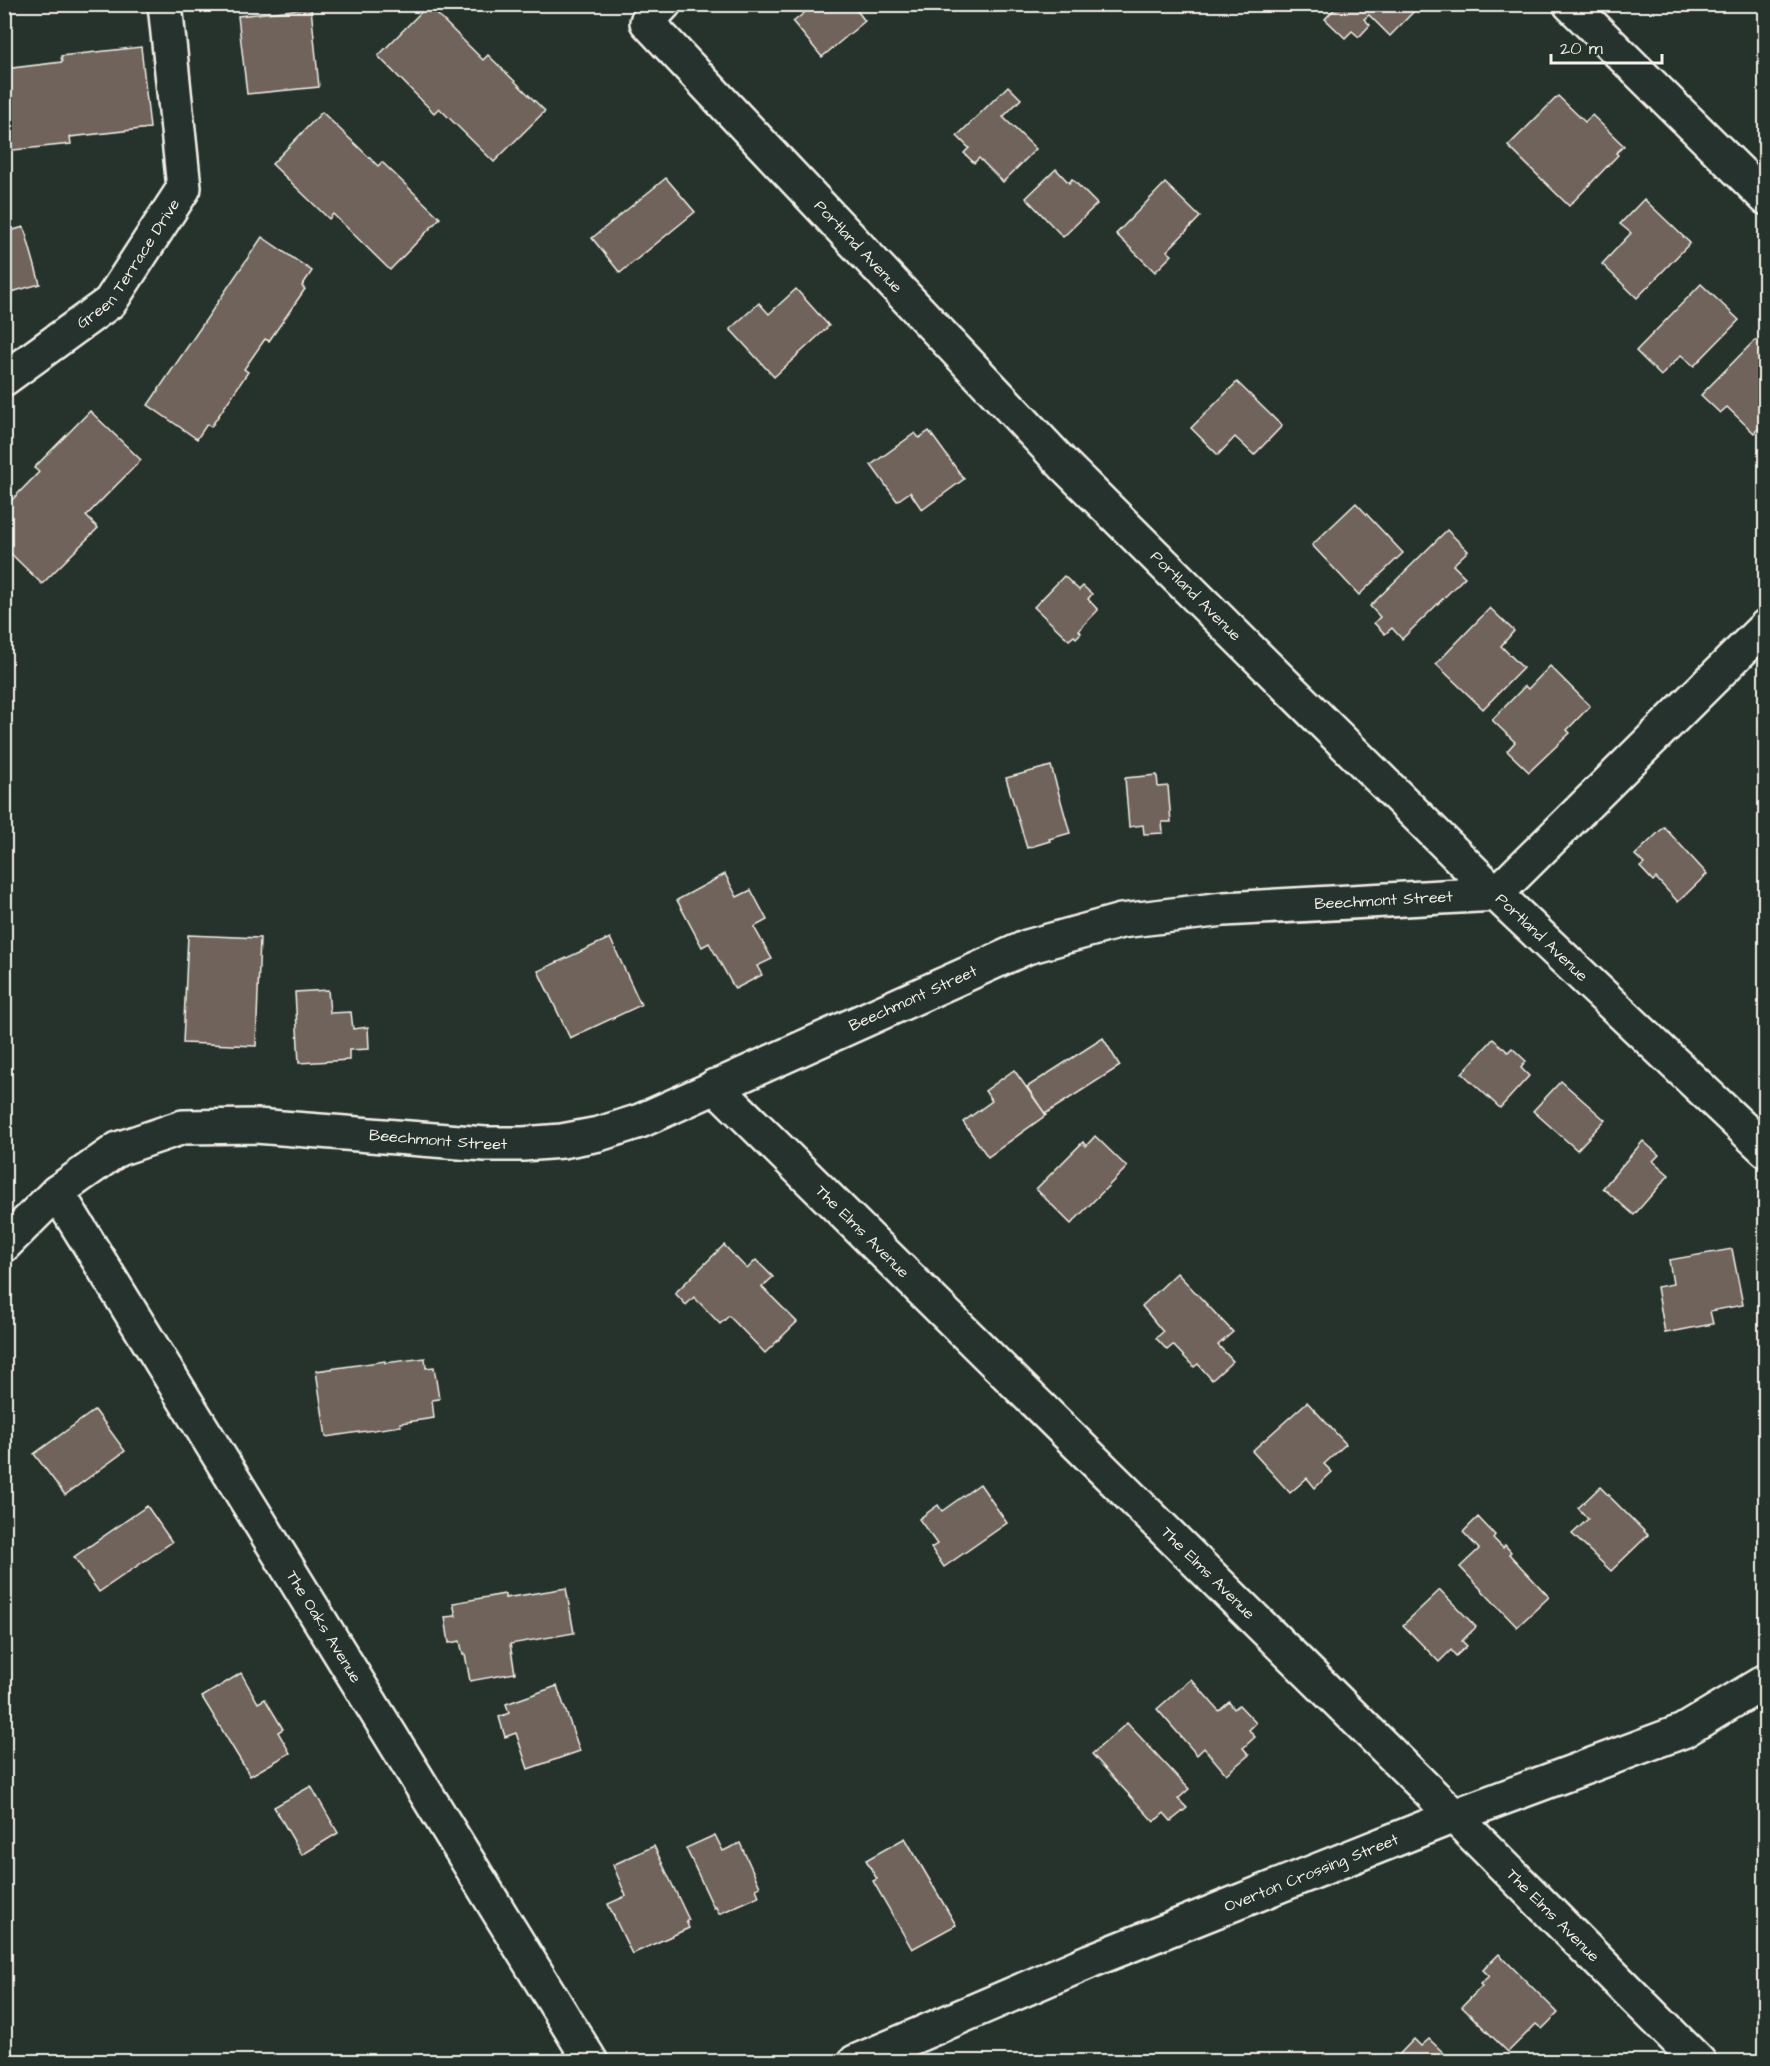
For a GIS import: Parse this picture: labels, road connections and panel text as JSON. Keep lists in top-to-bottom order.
{
  "streets": {
    "street": [
      "Portland Avenue",
      "Green Terrace Drive",
      "Beechmont Street",
      "The Elms Avenue",
      "The Oaks Avenue",
      "Overton Crossing Street"
    ]
  },
  "crossings": [
    ["Portland Avenue", "Beechmont Street"],
    ["Beechmont Street", "The Elms Avenue"],
    ["Beechmont Street", "The Oaks Avenue"],
    ["The Elms Avenue", "Overton Crossing Street"]
  ],
  "scale_bar": "20 m"
}
